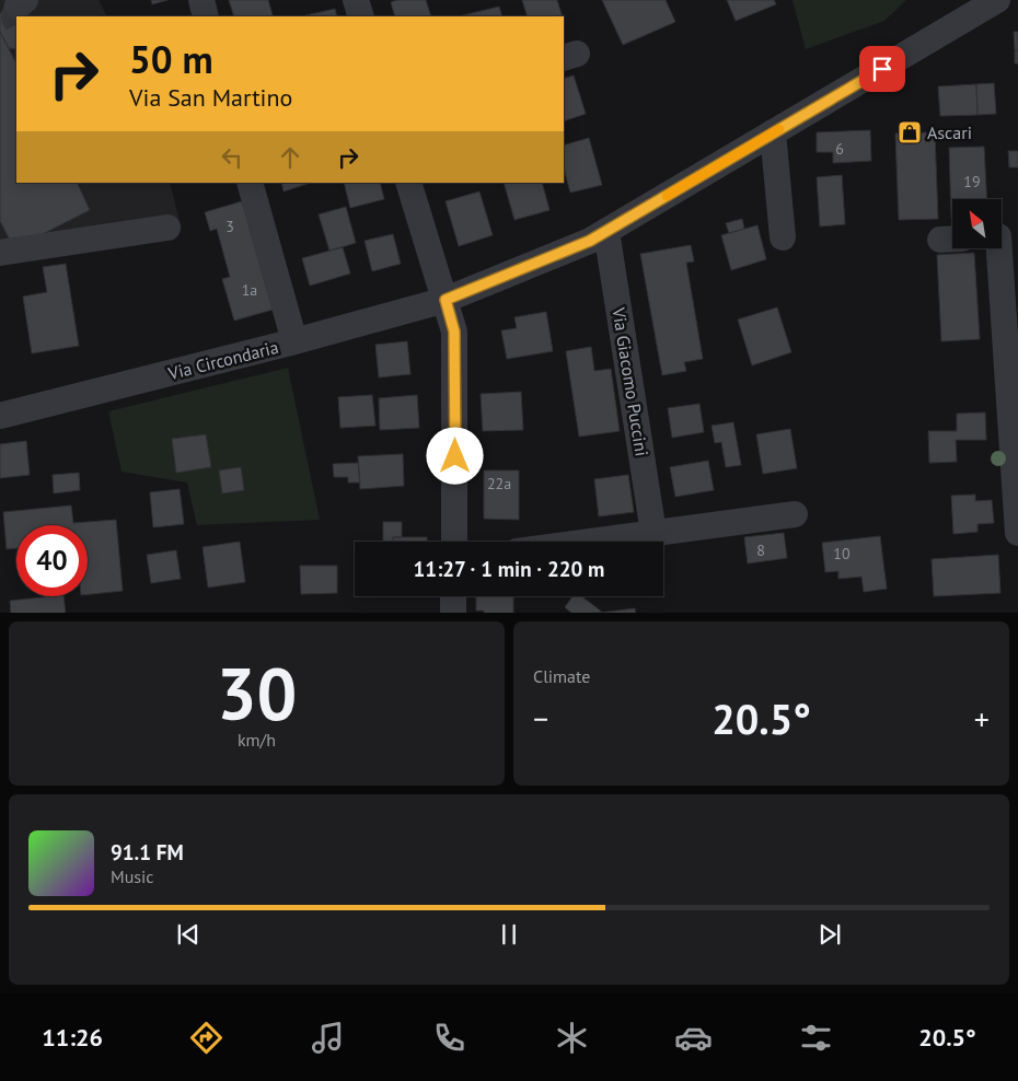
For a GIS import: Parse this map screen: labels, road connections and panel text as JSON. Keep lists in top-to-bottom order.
{
  "streets": {
    "street": ["Via Circondaria", "Via Giacomo Puccini"]
  },
  "crossings": [
    ["Via Circondaria", "Via Giacomo Puccini"]
  ],
  "places": {
    "shop": ["Ascari"]
  },
  "house_numbers": [
    "6",
    "19",
    "3",
    "1a",
    "22a",
    "8",
    "10"
  ],
  "north": "top left",
  "page": {
    "turn": ["50 m", "Via San Martino"],
    "limit": "40",
    "trip": "11:27 · 1 min · 220 m",
    "tile": [
      ["30", "km/h"],
      "Climate"
    ],
    "heat": ["−", "20.5°", "+"],
    "song": ["91.1 FM", "Music"],
    "tabs": ["11:26", "20.5°"]
  }
}
